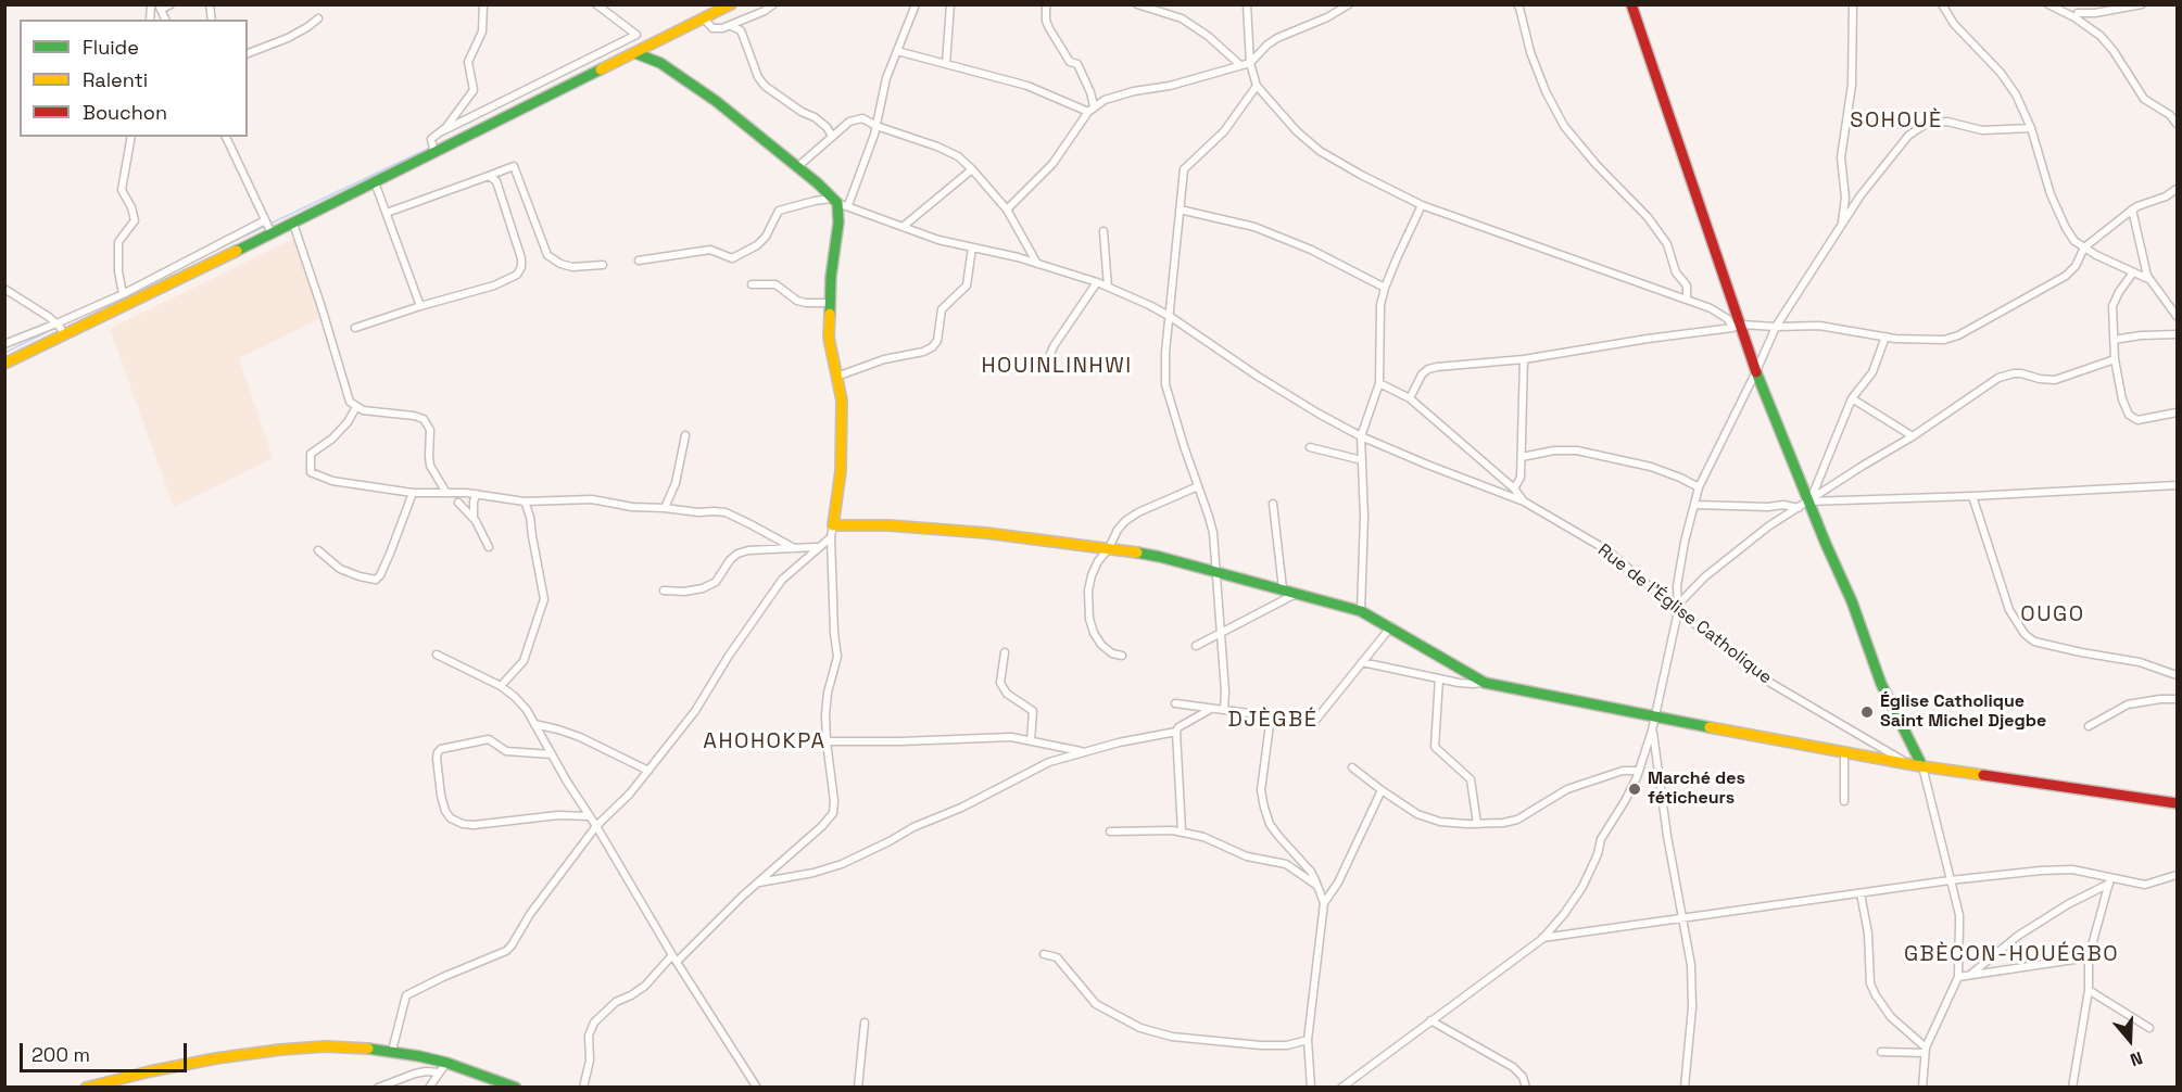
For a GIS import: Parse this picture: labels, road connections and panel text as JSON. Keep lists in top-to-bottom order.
{
  "streets": {
    "street": ["Rue de l'Église Catholique"]
  },
  "districts": [
    "SOHOUÈ",
    "HOUINLINHWI",
    "OUGO",
    "DJÈGBÉ",
    "AHOHOKPA",
    "GBÈCON-HOUÉGBO"
  ],
  "places": ["Église Catholique Saint Michel Djegbe", "Marché des féticheurs"],
  "legend": ["Fluide", "Ralenti", "Bouchon"],
  "scale_bar": "200 m",
  "north": "bottom"
}
